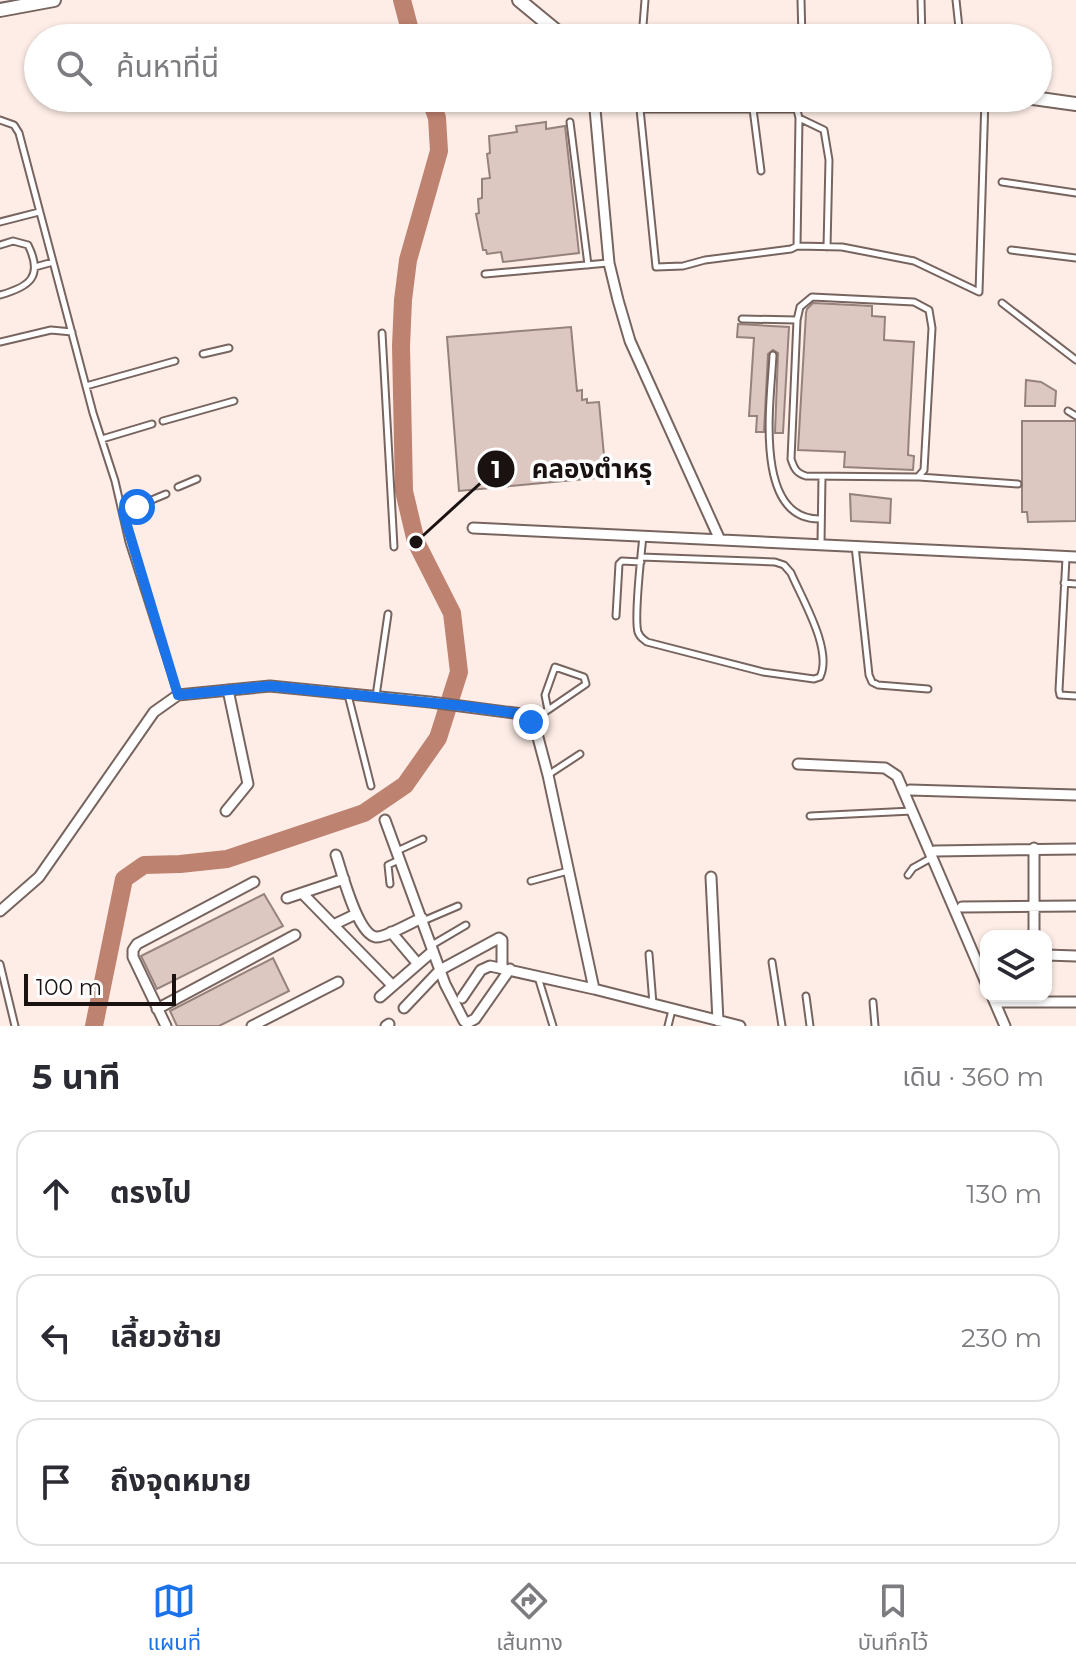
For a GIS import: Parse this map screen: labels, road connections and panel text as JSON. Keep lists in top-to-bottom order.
{
  "places": ["คลองตำหรุ"],
  "scale_bar": "100 m",
  "page": {
    "search": "ค้นหาที่นี่",
    "scale": "100 m",
    "heading": ["5 นาที", "เดิน · 360 m"],
    "list": [
      ["ตรงไป", "130 m"],
      ["เลี้ยวซ้าย", "230 m"],
      "ถึงจุดหมาย"
    ],
    "nav": ["แผนที่", "เส้นทาง", "บันทึกไว้"]
  }
}
